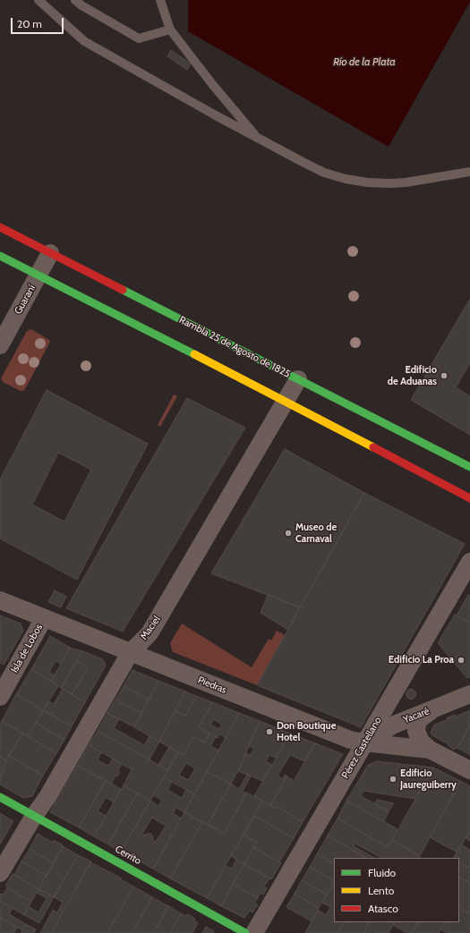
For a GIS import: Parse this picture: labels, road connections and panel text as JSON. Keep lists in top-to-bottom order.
{
  "streets": {
    "main road": ["Rambla 25 de Agosto de 1825", "Cerrito"],
    "street": [
      "Guaraní",
      "Maciel",
      "Isla de Lobos",
      "Piedras",
      "Yacaré",
      "Pérez Castellano"
    ]
  },
  "crossings": [
    ["Guaraní", "Rambla 25 de Agosto de 1825"],
    ["Rambla 25 de Agosto de 1825", "Maciel"],
    ["Maciel", "Piedras"],
    ["Maciel", "Cerrito"],
    ["Isla de Lobos", "Piedras"],
    ["Piedras", "Yacaré"],
    ["Piedras", "Pérez Castellano"],
    ["Yacaré", "Pérez Castellano"]
  ],
  "water": ["Río de la Plata"],
  "places": [
    "Edificio de Aduanas",
    "Museo de Carnaval",
    "Edificio La Proa",
    "Don Boutique Hotel",
    "Edificio Jaureguiberry"
  ],
  "legend": ["Fluido", "Lento", "Atasco"],
  "scale_bar": "20 m"
}
